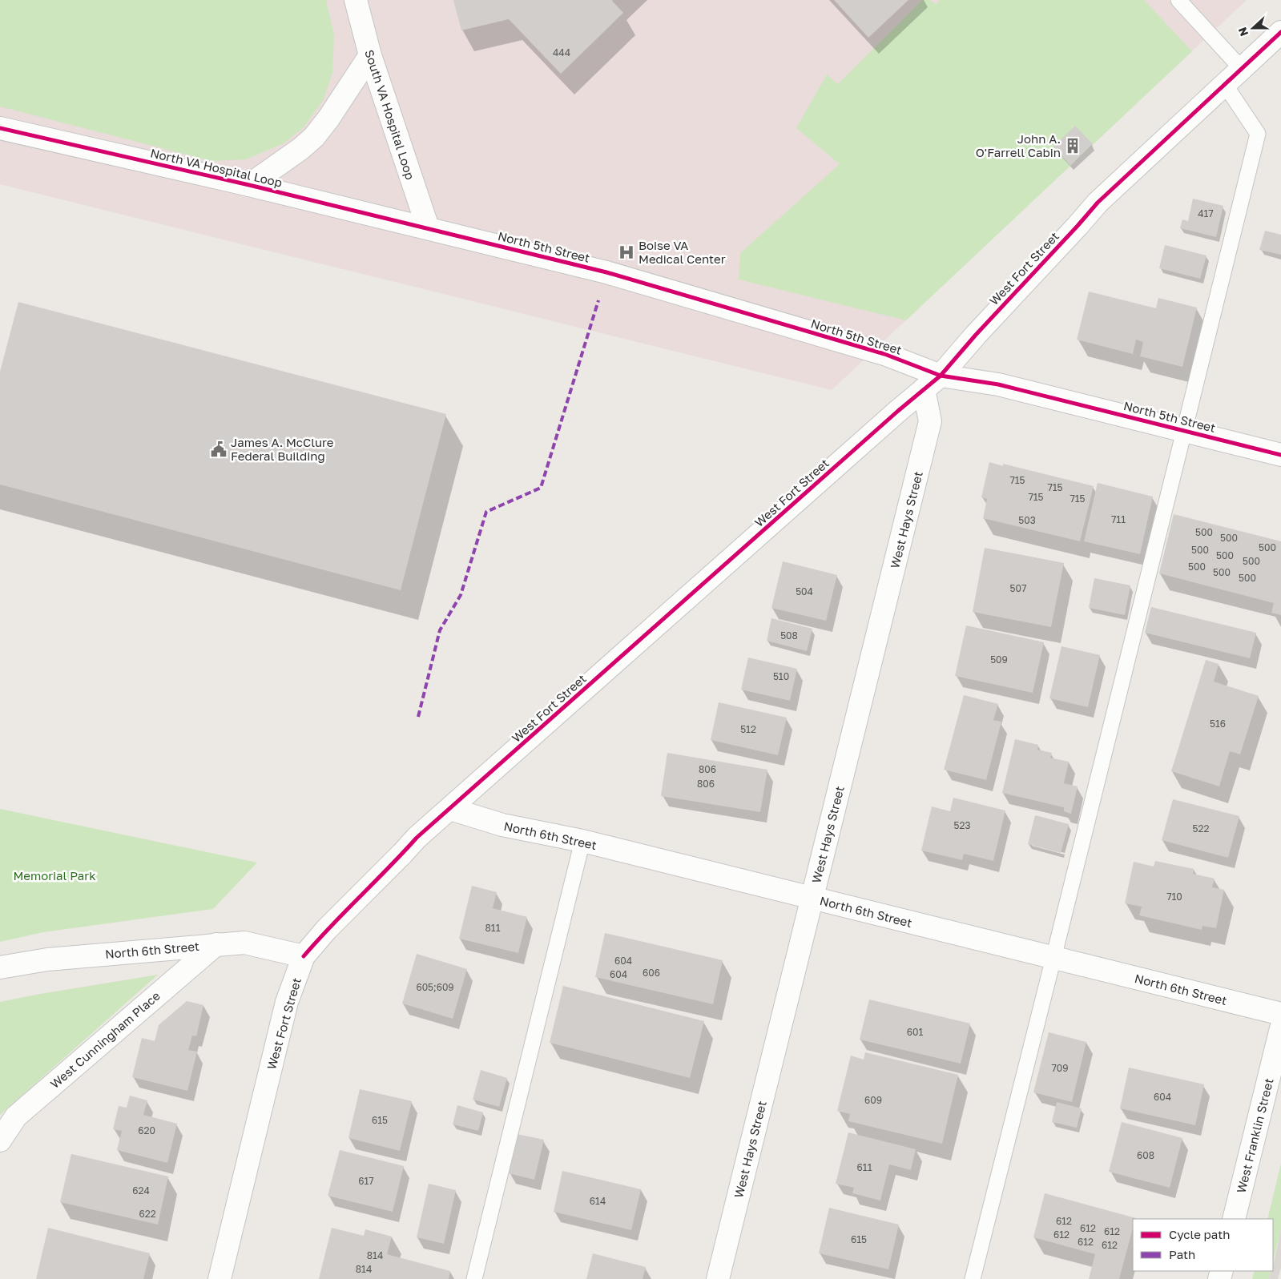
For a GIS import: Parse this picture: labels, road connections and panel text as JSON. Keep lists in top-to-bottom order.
{
  "streets": {
    "street": [
      "South VA Hospital Loop",
      "North VA Hospital Loop",
      "North 5th Street",
      "West Fort Street",
      "West Hays Street",
      "North 6th Street",
      "West Cunningham Place",
      "West Franklin Street"
    ]
  },
  "crossings": [
    ["South VA Hospital Loop", "North VA Hospital Loop"],
    ["South VA Hospital Loop", "North 5th Street"],
    ["North VA Hospital Loop", "North 5th Street"],
    ["North 5th Street", "West Fort Street"],
    ["West Fort Street", "West Hays Street"],
    ["West Fort Street", "North 6th Street"],
    ["West Hays Street", "North 6th Street"],
    ["North 6th Street", "West Cunningham Place"]
  ],
  "parks": ["Memorial Park"],
  "places": {
    "building": ["John A. O'Farrell Cabin"],
    "hospital": ["Boise VA Medical Center"],
    "public building": ["James A. McClure Federal Building"]
  },
  "house_numbers": [
    "444",
    "417",
    "715",
    "715",
    "715",
    "715",
    "711",
    "503",
    "500",
    "500",
    "500",
    "500",
    "500",
    "500",
    "500",
    "500",
    "500",
    "507",
    "504",
    "508",
    "509",
    "510",
    "516",
    "512",
    "806",
    "806",
    "523",
    "522",
    "710",
    "811",
    "604",
    "606",
    "604",
    "605;609",
    "601",
    "709",
    "604",
    "609",
    "615",
    "620",
    "608",
    "611",
    "617",
    "624",
    "614",
    "622",
    "612",
    "612",
    "612",
    "612",
    "615",
    "612",
    "612",
    "814",
    "814"
  ],
  "legend": ["Cycle path", "Path"],
  "north": "left"
}
